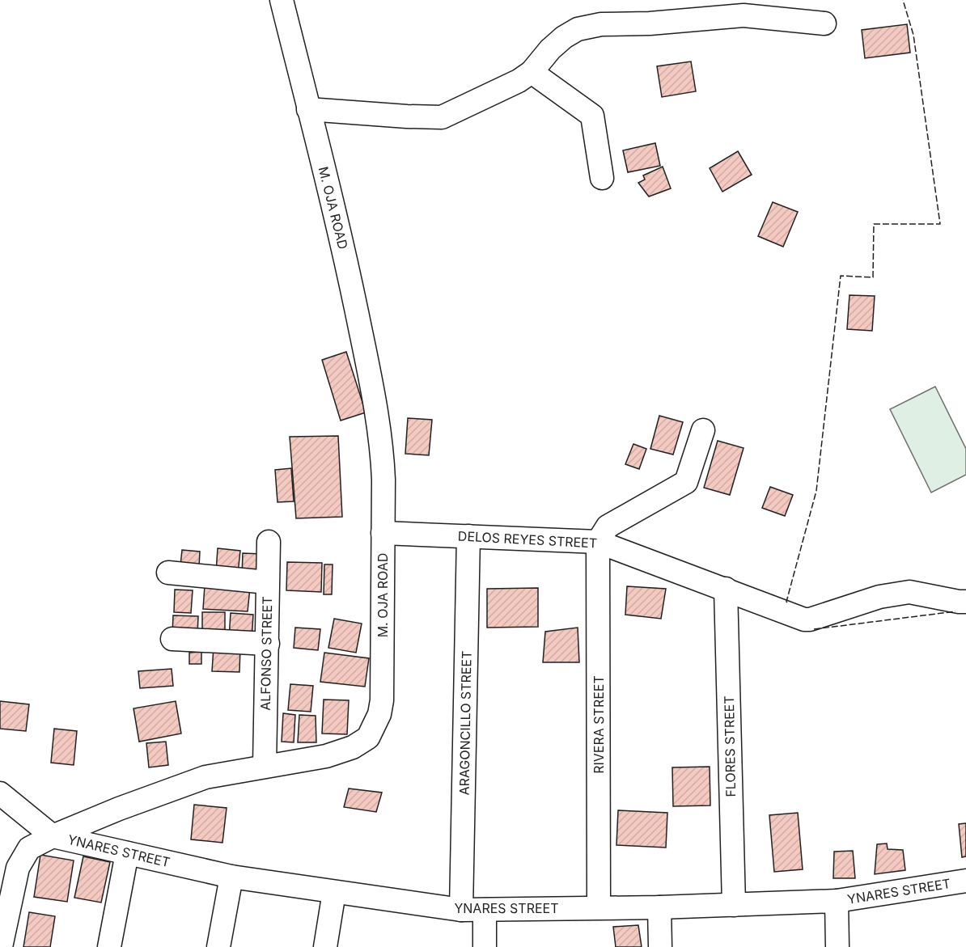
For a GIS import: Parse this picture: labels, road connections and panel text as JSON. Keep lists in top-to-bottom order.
{
  "streets": {
    "street": [
      "M. OJA ROAD",
      "DELOS REYES STREET",
      "ALFONSO STREET",
      "ARAGONCILLO STREET",
      "RIVERA STREET",
      "FLORES STREET",
      "YNARES STREET"
    ]
  },
  "crossings": [
    ["M. OJA ROAD", "DELOS REYES STREET"],
    ["M. OJA ROAD", "ALFONSO STREET"],
    ["M. OJA ROAD", "YNARES STREET"],
    ["DELOS REYES STREET", "ARAGONCILLO STREET"],
    ["DELOS REYES STREET", "RIVERA STREET"],
    ["DELOS REYES STREET", "FLORES STREET"],
    ["ARAGONCILLO STREET", "YNARES STREET"],
    ["RIVERA STREET", "YNARES STREET"],
    ["FLORES STREET", "YNARES STREET"]
  ]
}
